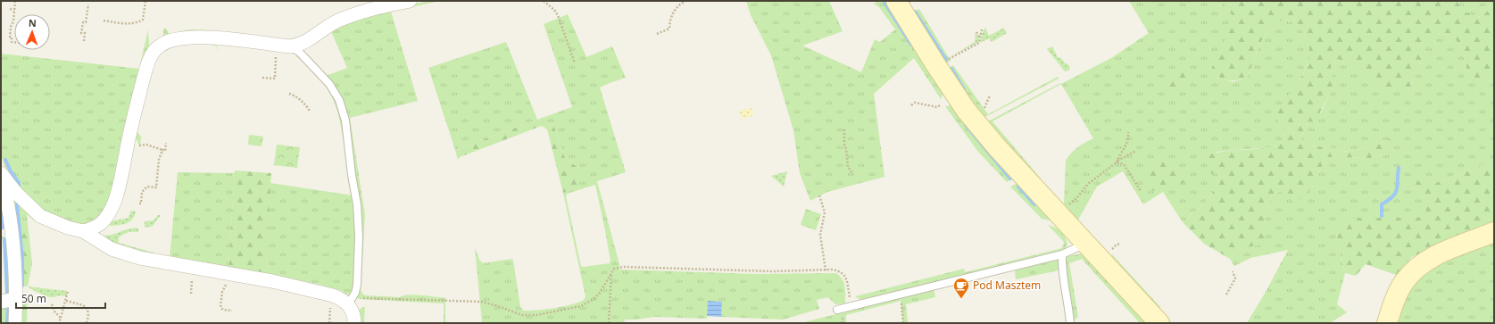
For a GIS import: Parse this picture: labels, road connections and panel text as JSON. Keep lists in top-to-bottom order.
{
  "places": {
    "cafe": ["Pod Masztem"]
  },
  "scale_bar": "50 m",
  "north": "top"
}
